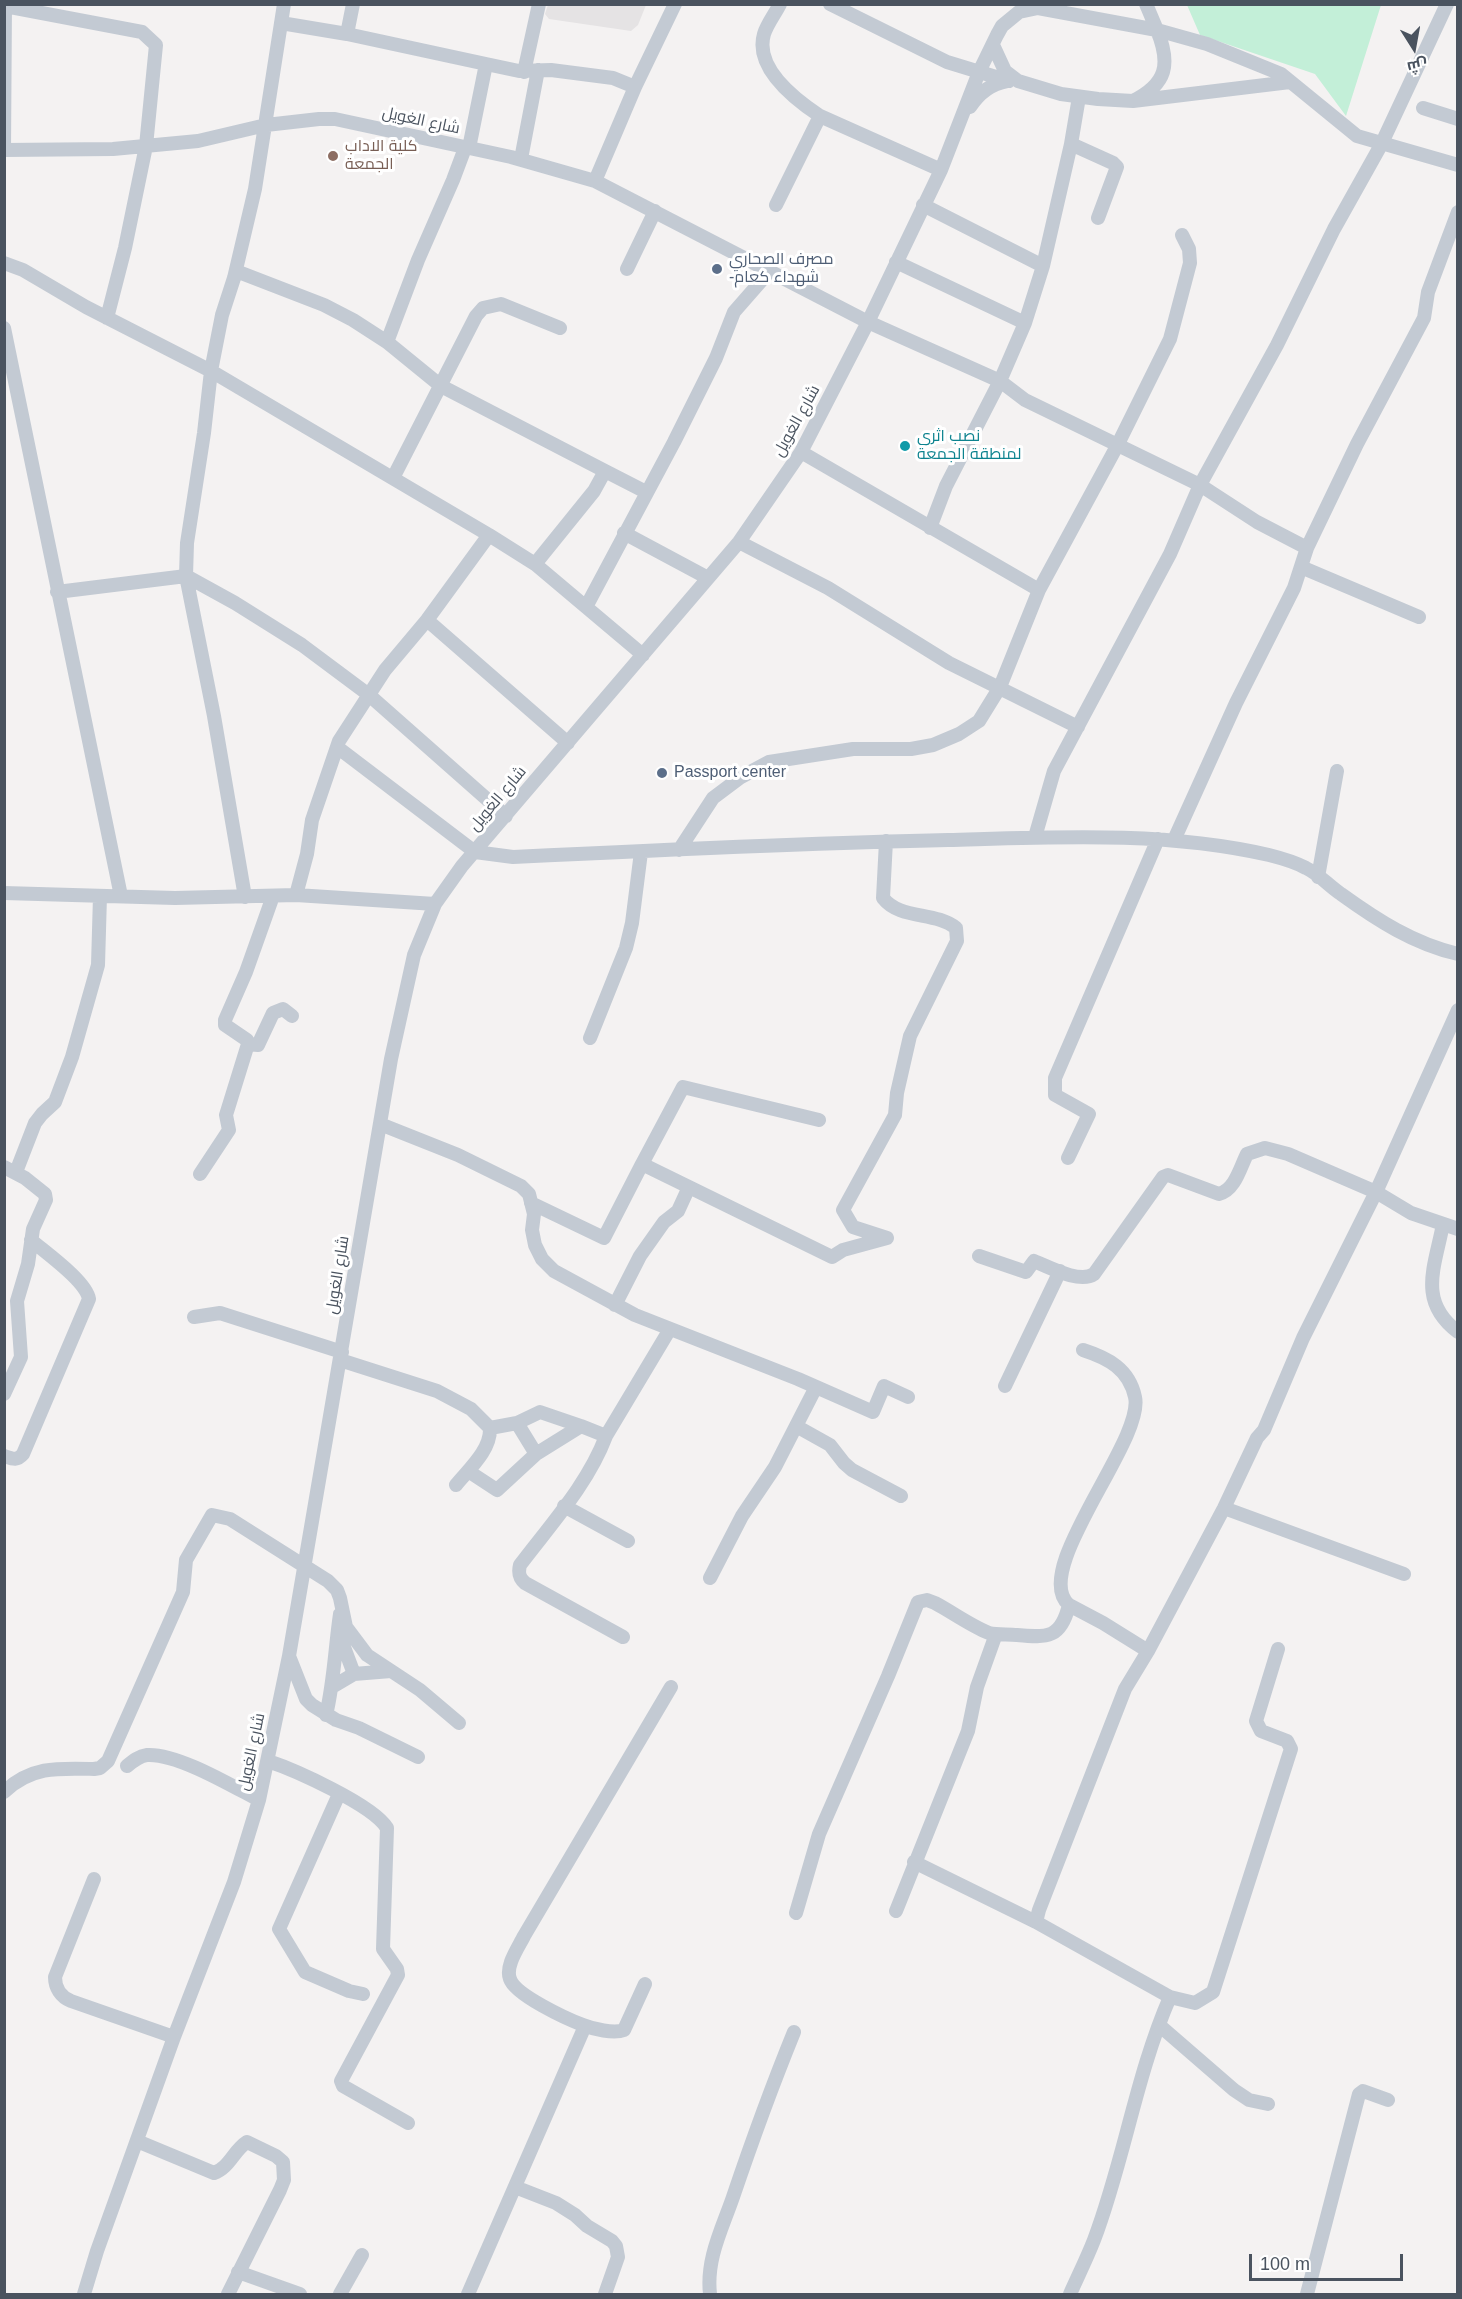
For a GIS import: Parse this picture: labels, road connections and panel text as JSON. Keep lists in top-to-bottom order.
{
  "streets": {
    "street": ["شارع الغويل"]
  },
  "places": [
    "كلية اﻻداب الجمعة",
    "مصرف الصحاري -شهداء كعام",
    "نصب اثري لمنطقة الجمعة",
    "Passport center"
  ],
  "scale_bar": "100 m",
  "north": "bottom"
}
